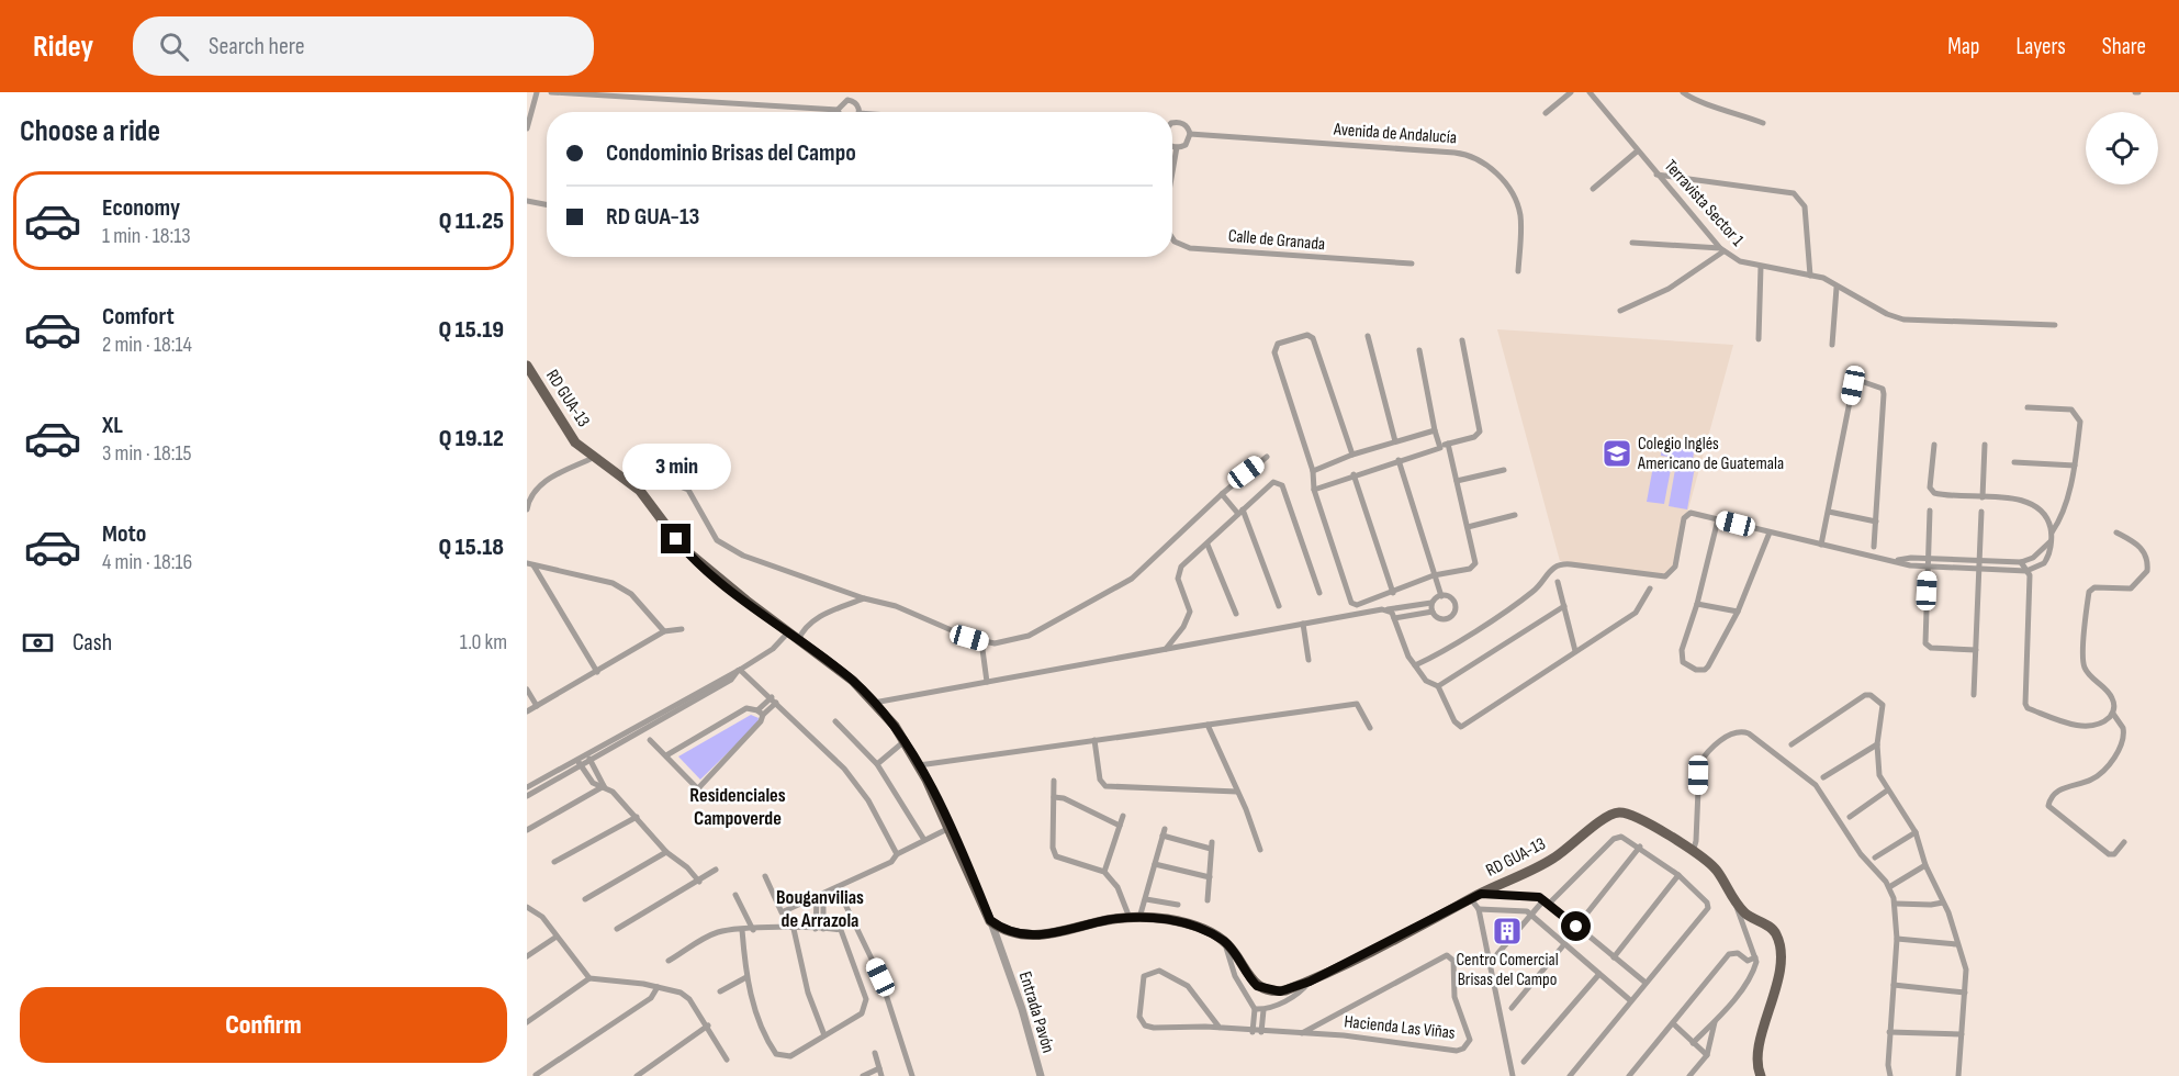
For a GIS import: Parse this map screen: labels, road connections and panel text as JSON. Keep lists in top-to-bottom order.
{
  "streets": {
    "main road": ["RD GUA-13"],
    "street": [
      "Avenida de Andalucía",
      "Terravista Sector 1",
      "Calle de Granada",
      "Entrada Pavón",
      "Hacienda Las Viñas"
    ]
  },
  "crossings": [
    ["RD GUA-13", "Entrada Pavón"]
  ],
  "districts": ["Residenciales Campoverde", "Bouganvilias de Arrazola"],
  "places": {
    "school or university": ["Colegio Inglés Americano de Guatemala"],
    "building": ["Centro Comercial Brisas del Campo"]
  },
  "page": {
    "header": "Ridey",
    "search": "Search here",
    "nav": ["Map", "Layers", "Share"],
    "heading": "Choose a ride",
    "banner": ["Condominio Brisas del Campo", "RD GUA-13"],
    "list": [
      {
        "name": "Economy",
        "note": "1 min · 18:13",
        "value": "Q 11.25"
      },
      {
        "name": "Comfort",
        "note": "2 min · 18:14",
        "value": "Q 15.19"
      },
      {
        "name": "XL",
        "note": "3 min · 18:15",
        "value": "Q 19.12"
      },
      {
        "name": "Moto",
        "note": "4 min · 18:16",
        "value": "Q 15.18"
      }
    ],
    "bubble": "3 min",
    "pay": ["Cash", "1.0 km"],
    "buttons": "Confirm"
  }
}
